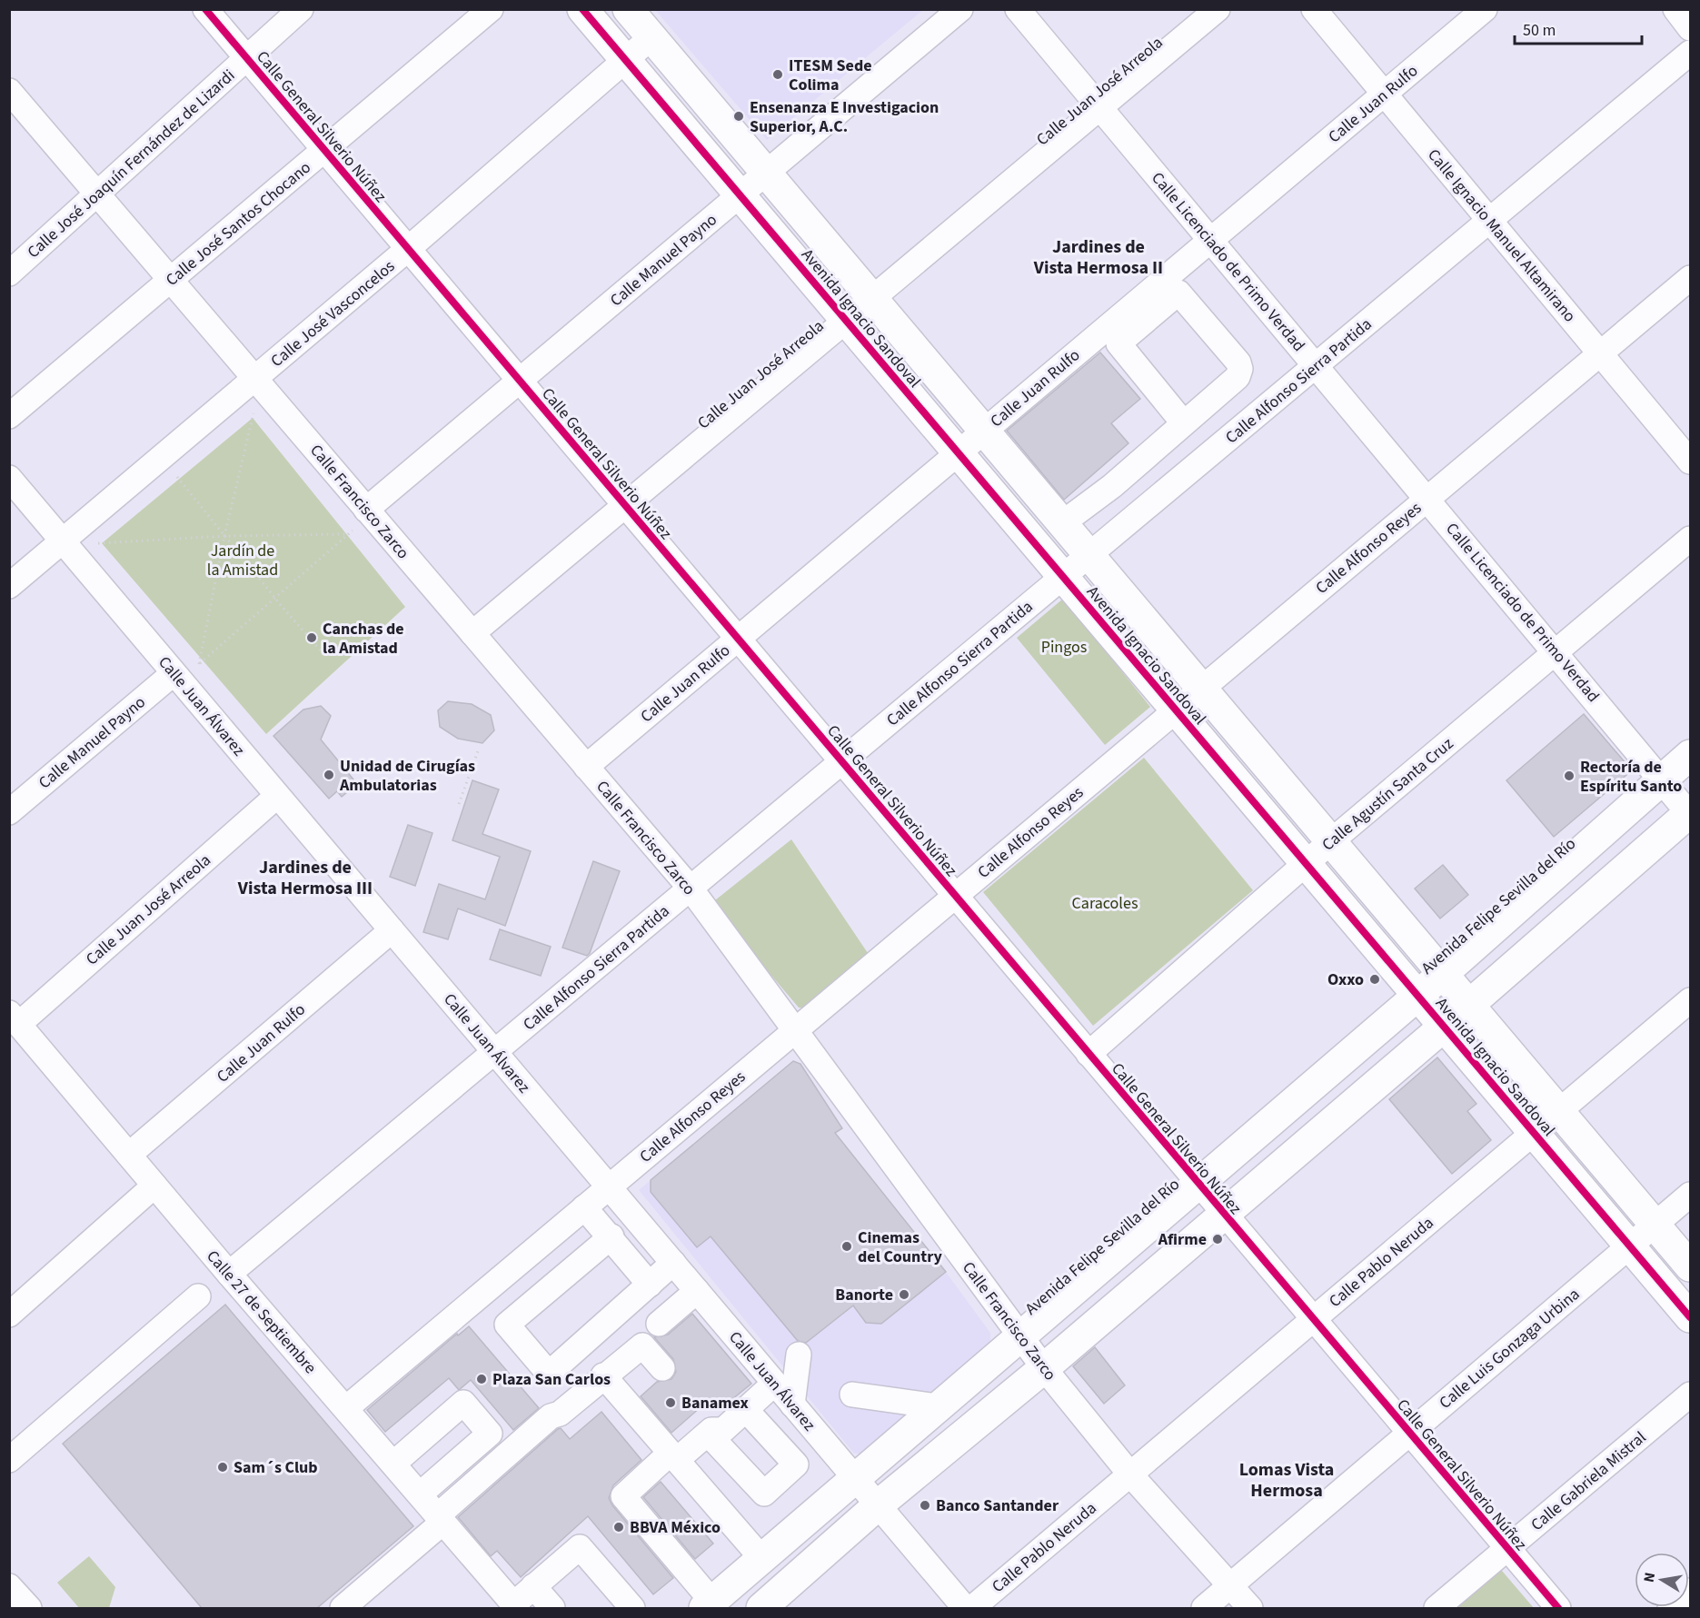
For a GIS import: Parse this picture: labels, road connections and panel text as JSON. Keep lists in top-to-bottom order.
{
  "streets": {
    "main road": ["Avenida Ignacio Sandoval", "Avenida Felipe Sevilla del Río"],
    "street": [
      "Calle Juan José Arreola",
      "Calle Juan Rulfo",
      "Calle General Silverio Núñez",
      "Calle José Joaquín Fernández de Lizardi",
      "Calle José Santos Chocano",
      "Calle Ignacio Manuel Altamirano",
      "Calle Manuel Payno",
      "Calle Licenciado de Primo Verdad",
      "Calle José Vasconcelos",
      "Calle Alfonso Sierra Partida",
      "Calle Francisco Zarco",
      "Calle Alfonso Reyes",
      "Calle Juan Álvarez",
      "Calle Agustín Santa Cruz",
      "Calle Pablo Neruda",
      "Calle 27 de Septiembre",
      "Calle Luis Gonzaga Urbina",
      "Calle Gabriela Mistral"
    ]
  },
  "crossings": [
    ["Calle Juan José Arreola", "Calle General Silverio Núñez"],
    ["Calle Juan José Arreola", "Calle Licenciado de Primo Verdad"],
    ["Calle Juan José Arreola", "Avenida Ignacio Sandoval"],
    ["Calle Juan José Arreola", "Calle Francisco Zarco"],
    ["Calle Juan José Arreola", "Calle Juan Álvarez"],
    ["Calle Juan José Arreola", "Calle 27 de Septiembre"],
    ["Calle Juan Rulfo", "Calle General Silverio Núñez"],
    ["Calle Juan Rulfo", "Calle Ignacio Manuel Altamirano"],
    ["Calle Juan Rulfo", "Calle Licenciado de Primo Verdad"],
    ["Calle Juan Rulfo", "Avenida Ignacio Sandoval"],
    ["Calle Juan Rulfo", "Calle Francisco Zarco"],
    ["Calle Juan Rulfo", "Calle Juan Álvarez"],
    ["Calle Juan Rulfo", "Calle 27 de Septiembre"],
    ["Calle General Silverio Núñez", "Calle José Joaquín Fernández de Lizardi"],
    ["Calle General Silverio Núñez", "Calle José Santos Chocano"],
    ["Calle General Silverio Núñez", "Calle Manuel Payno"],
    ["Calle General Silverio Núñez", "Calle José Vasconcelos"],
    ["Calle General Silverio Núñez", "Calle Alfonso Sierra Partida"],
    ["Calle General Silverio Núñez", "Calle Alfonso Reyes"],
    ["Calle General Silverio Núñez", "Calle Agustín Santa Cruz"],
    ["Calle General Silverio Núñez", "Avenida Felipe Sevilla del Río"],
    ["Calle General Silverio Núñez", "Calle Pablo Neruda"],
    ["Calle General Silverio Núñez", "Calle Luis Gonzaga Urbina"],
    ["Calle General Silverio Núñez", "Calle Gabriela Mistral"],
    ["Calle José Joaquín Fernández de Lizardi", "Calle Francisco Zarco"],
    ["Calle José Santos Chocano", "Calle Francisco Zarco"],
    ["Calle Ignacio Manuel Altamirano", "Calle Alfonso Sierra Partida"],
    ["Calle Ignacio Manuel Altamirano", "Calle Alfonso Reyes"],
    ["Calle Manuel Payno", "Avenida Ignacio Sandoval"],
    ["Calle Manuel Payno", "Calle Francisco Zarco"],
    ["Calle Manuel Payno", "Calle Juan Álvarez"],
    ["Calle Licenciado de Primo Verdad", "Calle Alfonso Sierra Partida"],
    ["Calle Licenciado de Primo Verdad", "Calle Alfonso Reyes"],
    ["Calle Licenciado de Primo Verdad", "Calle Agustín Santa Cruz"],
    ["Calle Licenciado de Primo Verdad", "Avenida Felipe Sevilla del Río"],
    ["Calle José Vasconcelos", "Avenida Ignacio Sandoval"],
    ["Calle José Vasconcelos", "Calle Francisco Zarco"],
    ["Calle José Vasconcelos", "Calle Juan Álvarez"],
    ["Avenida Ignacio Sandoval", "Calle Alfonso Sierra Partida"],
    ["Avenida Ignacio Sandoval", "Calle Alfonso Reyes"],
    ["Avenida Ignacio Sandoval", "Calle Agustín Santa Cruz"],
    ["Avenida Ignacio Sandoval", "Avenida Felipe Sevilla del Río"],
    ["Avenida Ignacio Sandoval", "Calle Pablo Neruda"],
    ["Avenida Ignacio Sandoval", "Calle Luis Gonzaga Urbina"],
    ["Calle Alfonso Sierra Partida", "Calle Francisco Zarco"],
    ["Calle Alfonso Sierra Partida", "Calle Juan Álvarez"],
    ["Calle Alfonso Sierra Partida", "Calle 27 de Septiembre"],
    ["Calle Francisco Zarco", "Calle Alfonso Reyes"],
    ["Calle Francisco Zarco", "Avenida Felipe Sevilla del Río"],
    ["Calle Francisco Zarco", "Calle Pablo Neruda"],
    ["Calle Francisco Zarco", "Calle Luis Gonzaga Urbina"],
    ["Calle Alfonso Reyes", "Calle Juan Álvarez"],
    ["Calle Alfonso Reyes", "Calle 27 de Septiembre"],
    ["Calle Juan Álvarez", "Avenida Felipe Sevilla del Río"]
  ],
  "districts": ["Jardines de Vista Hermosa II", "Jardines de Vista Hermosa III", "Lomas Vista Hermosa"],
  "parks": ["Jardín de la Amistad", "Pingos", "Caracoles"],
  "places": [
    "ITESM Sede Colima",
    "Ensenanza E Investigacion Superior, A.C.",
    "Canchas de la Amistad",
    "Unidad de Cirugías Ambulatorias",
    "Rectoría de Espíritu Santo",
    "Oxxo",
    "Afirme",
    "Cinemas del Country",
    "Banorte",
    "Plaza San Carlos",
    "Banamex",
    "Sam´s Club",
    "Banco Santander",
    "BBVA México"
  ],
  "scale_bar": "50 m",
  "north": "left"
}
